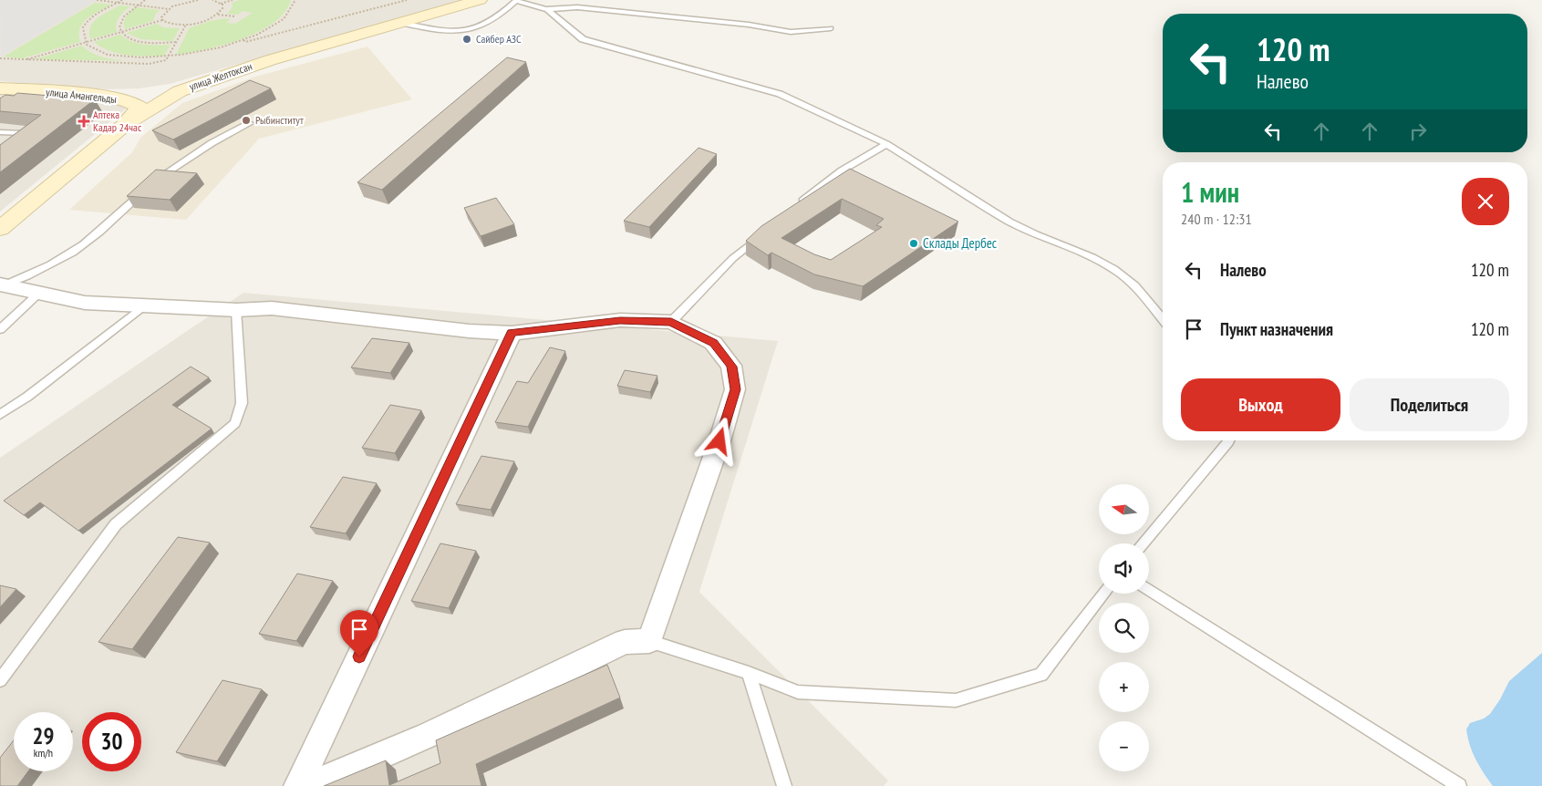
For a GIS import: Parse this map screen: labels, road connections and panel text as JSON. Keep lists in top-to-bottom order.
{
  "streets": {
    "main road": ["улица Желтоксан", "улица Амангельды"]
  },
  "crossings": [
    ["улица Желтоксан", "улица Амангельды"]
  ],
  "places": {
    "other": ["Сайбер АЗС", "Рыбинститут", "Склады Дербес"],
    "health": ["Аптека Кадар 24час"]
  },
  "north": "left",
  "page": {
    "turn": ["120 m", "Налево"],
    "heading": ["1 мин", "240 m · 12:31"],
    "list": [
      {
        "name": "Налево",
        "value": "120 m"
      },
      {
        "name": "Пункт назначения",
        "value": "120 m"
      }
    ],
    "buttons": ["Выход", "Поделиться"],
    "map_buttons": ["+", "−"],
    "speed": "29 km/h",
    "limit": "30"
  }
}
